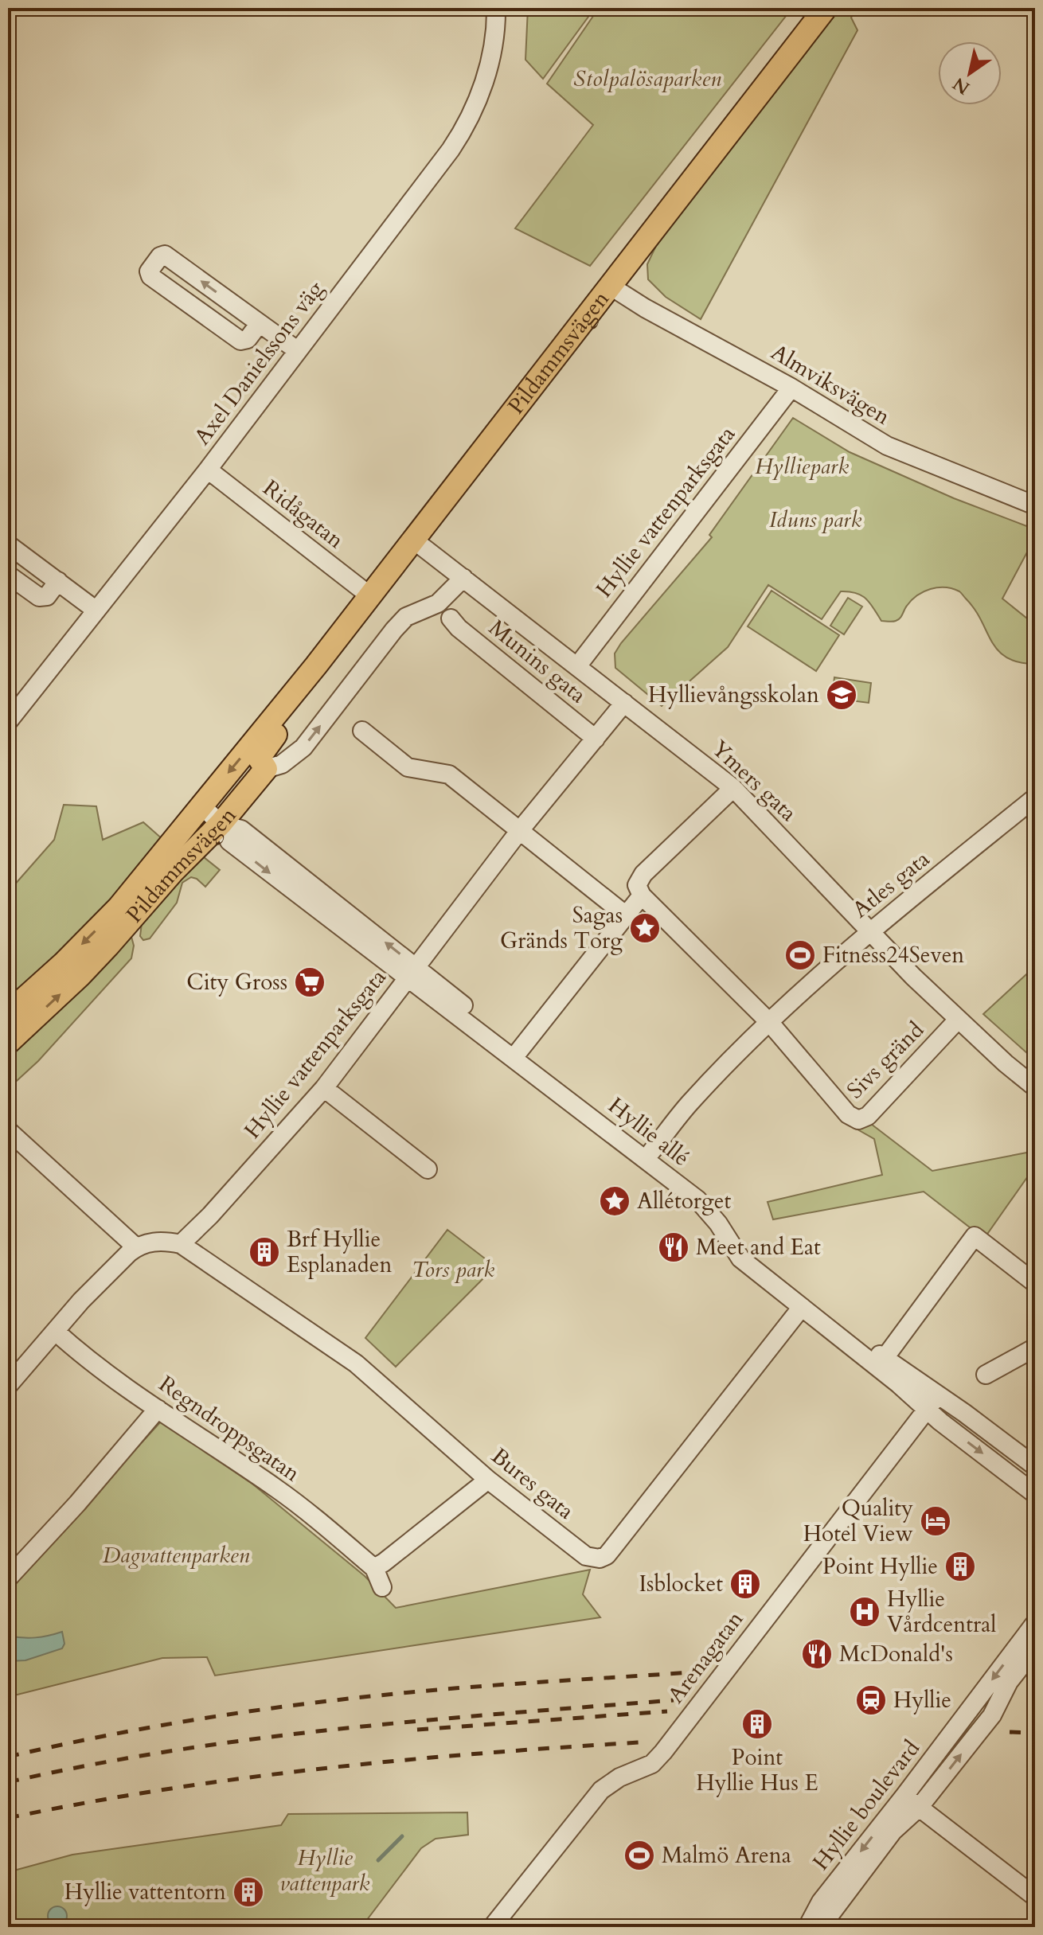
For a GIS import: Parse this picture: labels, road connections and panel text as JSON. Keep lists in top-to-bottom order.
{
  "streets": {
    "main road": ["Pildammsvägen"],
    "street": [
      "Axel Danielssons väg",
      "Almviksvägen",
      "Hyllie vattenparksgata",
      "Ridågatan",
      "Munins gata",
      "Ymers gata",
      "Atles gata",
      "Sivs gränd",
      "Hyllie allé",
      "Regndroppsgatan",
      "Bures gata",
      "Arenagatan",
      "Hyllie boulevard"
    ]
  },
  "crossings": [
    ["Pildammsvägen", "Almviksvägen"],
    ["Pildammsvägen", "Ridågatan"],
    ["Pildammsvägen", "Ymers gata"],
    ["Pildammsvägen", "Hyllie allé"],
    ["Axel Danielssons väg", "Ridågatan"],
    ["Almviksvägen", "Hyllie vattenparksgata"],
    ["Hyllie vattenparksgata", "Munins gata"],
    ["Hyllie vattenparksgata", "Ymers gata"],
    ["Hyllie vattenparksgata", "Hyllie allé"],
    ["Hyllie vattenparksgata", "Bures gata"],
    ["Ymers gata", "Atles gata"],
    ["Ymers gata", "Sivs gränd"],
    ["Atles gata", "Sivs gränd"],
    ["Atles gata", "Hyllie allé"],
    ["Hyllie allé", "Bures gata"],
    ["Hyllie allé", "Arenagatan"]
  ],
  "parks": [
    "Stolpalösaparken",
    "Hylliepark",
    "Iduns park",
    "Tors park",
    "Dagvattenparken",
    "Hyllie vattenpark"
  ],
  "places": {
    "school or university": ["Hyllievångsskolan"],
    "place": ["Sagas Gränds Torg", "Allétorget"],
    "sports": ["Fitness24Seven", "Malmö Arena"],
    "supermarket": ["City Gross"],
    "restaurant": ["Meet and Eat", "McDonald's"],
    "building": [
      "Brf Hyllie Esplanaden",
      "Point Hyllie",
      "Isblocket",
      "Point Hyllie Hus E",
      "Hyllie vattentorn"
    ],
    "hotel": ["Quality Hotel View"],
    "hospital": ["Hyllie Vårdcentral"],
    "station": ["Hyllie"]
  },
  "north": "bottom left"
}
